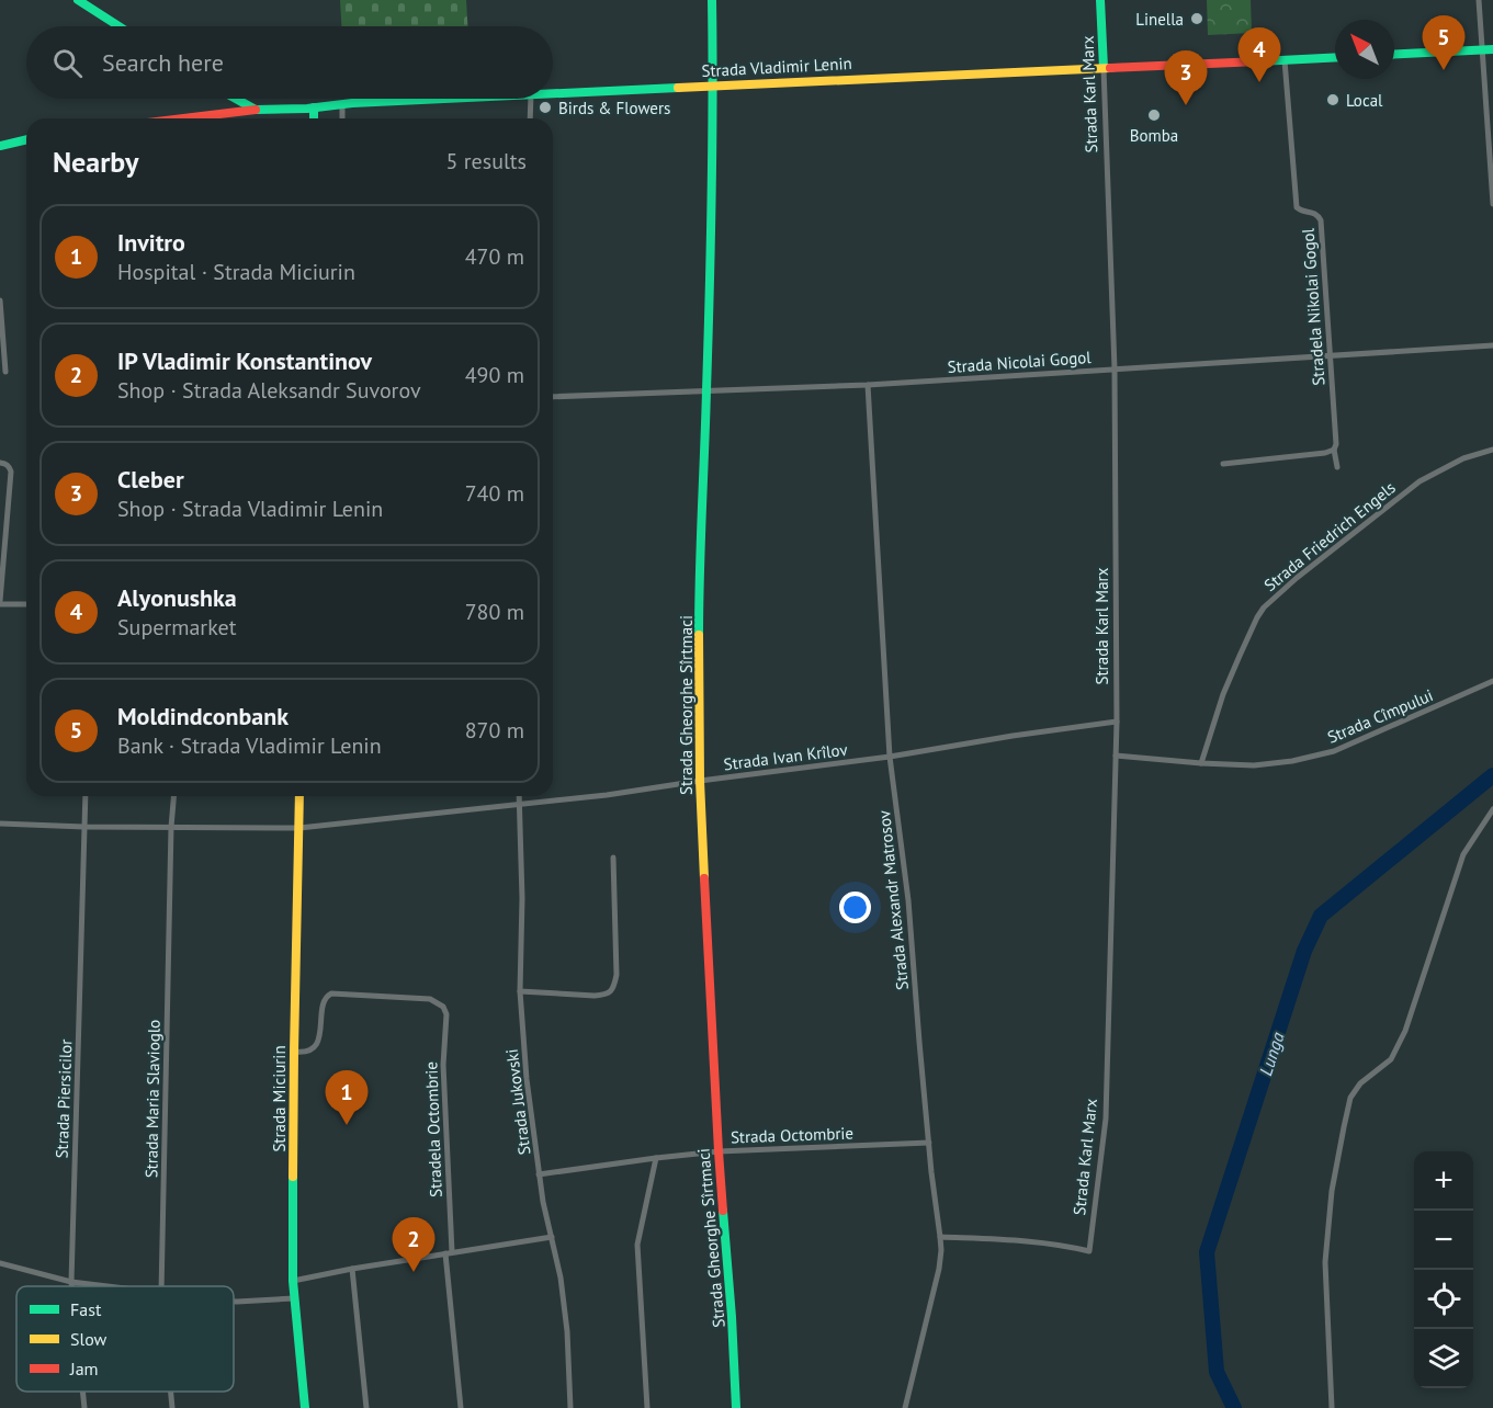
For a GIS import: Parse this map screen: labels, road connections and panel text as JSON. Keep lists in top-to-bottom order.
{
  "streets": {
    "main road": [
      "Strada Vladimir Lenin",
      "Strada Karl Marx",
      "Strada Gheorghe Sîrtmaci",
      "Strada Miciurin"
    ],
    "street": [
      "Stradela Nikolai Gogol",
      "Strada Nicolai Gogol",
      "Strada Friedrich Engels",
      "Strada Cîmpului",
      "Strada Ivan Krîlov",
      "Strada Alexandr Matrosov",
      "Strada Piersicilor",
      "Strada Maria Slavioglo",
      "Strada Jukovski",
      "Stradela Octombrie",
      "Strada Octombrie"
    ]
  },
  "crossings": [
    ["Strada Vladimir Lenin", "Strada Karl Marx"],
    ["Strada Vladimir Lenin", "Stradela Nikolai Gogol"],
    ["Strada Vladimir Lenin", "Strada Gheorghe Sîrtmaci"],
    ["Strada Karl Marx", "Strada Nicolai Gogol"],
    ["Strada Karl Marx", "Strada Cîmpului"],
    ["Strada Karl Marx", "Strada Ivan Krîlov"],
    ["Strada Karl Marx", "Strada Alexandr Matrosov"],
    ["Stradela Nikolai Gogol", "Strada Nicolai Gogol"],
    ["Strada Nicolai Gogol", "Strada Gheorghe Sîrtmaci"],
    ["Strada Nicolai Gogol", "Strada Alexandr Matrosov"],
    ["Strada Friedrich Engels", "Strada Cîmpului"],
    ["Strada Gheorghe Sîrtmaci", "Strada Ivan Krîlov"],
    ["Strada Gheorghe Sîrtmaci", "Strada Octombrie"],
    ["Strada Ivan Krîlov", "Strada Alexandr Matrosov"],
    ["Strada Ivan Krîlov", "Strada Piersicilor"],
    ["Strada Ivan Krîlov", "Strada Maria Slavioglo"],
    ["Strada Ivan Krîlov", "Strada Miciurin"],
    ["Strada Ivan Krîlov", "Strada Jukovski"],
    ["Strada Alexandr Matrosov", "Strada Octombrie"],
    ["Strada Miciurin", "Stradela Octombrie"],
    ["Strada Jukovski", "Strada Octombrie"]
  ],
  "water": ["Lunga"],
  "places": [
    "Linella",
    "Local",
    "Birds & Flowers",
    "Bomba"
  ],
  "legend": ["Fast", "Slow", "Jam"],
  "north": "top left",
  "page": {
    "pins": [
      "5",
      "4",
      "3",
      "1",
      "2"
    ],
    "search": "Search here",
    "heading": ["Nearby", "5 results"],
    "list": [
      {
        "mark": "1",
        "name": "Invitro",
        "note": "Hospital · Strada Miciurin",
        "value": "470 m"
      },
      {
        "mark": "2",
        "name": "IP Vladimir Konstantinov",
        "note": "Shop · Strada Aleksandr Suvorov",
        "value": "490 m"
      },
      {
        "mark": "3",
        "name": "Cleber",
        "note": "Shop · Strada Vladimir Lenin",
        "value": "740 m"
      },
      {
        "mark": "4",
        "name": "Alyonushka",
        "note": "Supermarket",
        "value": "780 m"
      },
      {
        "mark": "5",
        "name": "Moldindconbank",
        "note": "Bank · Strada Vladimir Lenin",
        "value": "870 m"
      }
    ],
    "map_buttons": ["+", "−"]
  }
}
